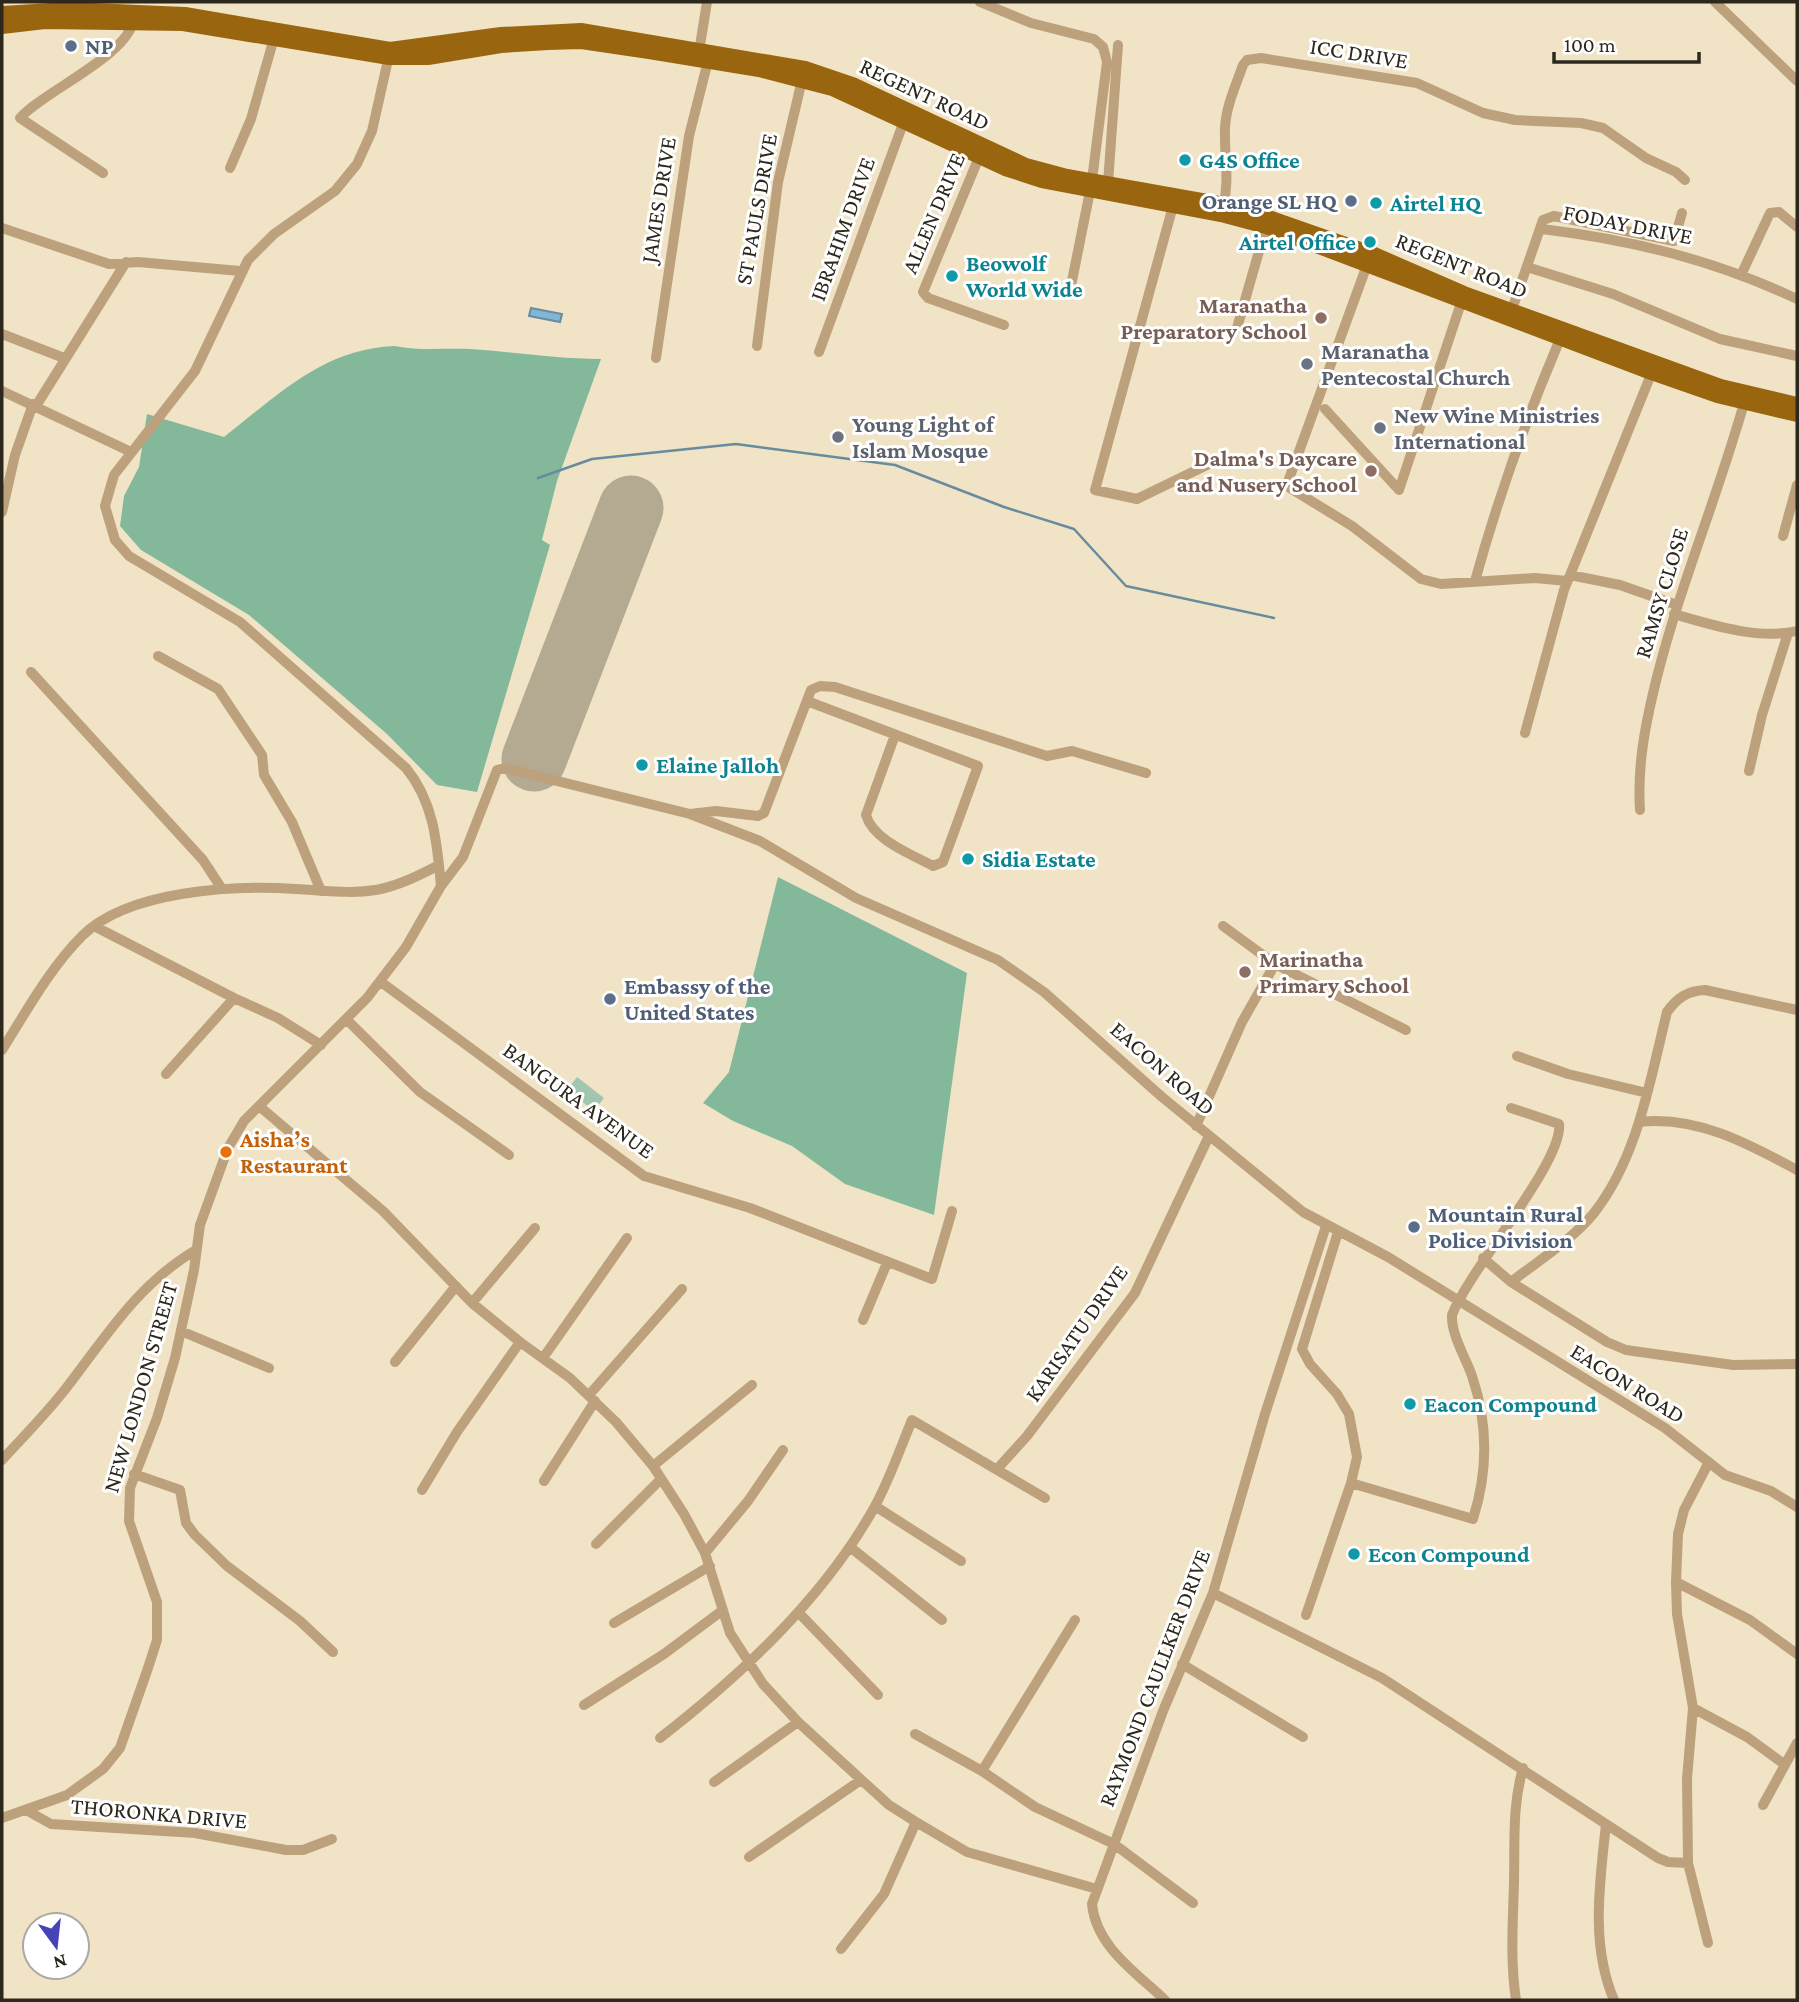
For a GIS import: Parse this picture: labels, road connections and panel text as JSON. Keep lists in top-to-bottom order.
{
  "streets": {
    "main road": ["REGENT ROAD"],
    "street": [
      "ICC DRIVE",
      "JAMES DRIVE",
      "ST PAULS DRIVE",
      "ALLEN DRIVE",
      "FODAY DRIVE",
      "IBRAHIM DRIVE",
      "RAMSY CLOSE",
      "EACON ROAD",
      "BANGURA AVENUE",
      "KARISATU DRIVE",
      "NEW LONDON STREET",
      "RAYMOND CAULLKER DRIVE",
      "THORONKA DRIVE"
    ]
  },
  "crossings": [
    ["ICC DRIVE", "REGENT ROAD"],
    ["REGENT ROAD", "JAMES DRIVE"],
    ["REGENT ROAD", "ST PAULS DRIVE"],
    ["REGENT ROAD", "ALLEN DRIVE"],
    ["REGENT ROAD", "FODAY DRIVE"],
    ["REGENT ROAD", "IBRAHIM DRIVE"],
    ["REGENT ROAD", "RAMSY CLOSE"],
    ["EACON ROAD", "KARISATU DRIVE"],
    ["EACON ROAD", "NEW LONDON STREET"],
    ["EACON ROAD", "RAYMOND CAULLKER DRIVE"],
    ["BANGURA AVENUE", "NEW LONDON STREET"],
    ["NEW LONDON STREET", "THORONKA DRIVE"]
  ],
  "places": [
    "NP",
    "G4S Office",
    "Orange SL HQ",
    "Airtel HQ",
    "Airtel Office",
    "Beowolf World Wide",
    "Maranatha Preparatory School",
    "Maranatha Pentecostal Church",
    "New Wine Ministries International",
    "Young Light of Islam Mosque",
    "Dalma's Daycare and Nusery School",
    "Elaine Jalloh",
    "Sidia Estate",
    "Marinatha Primary School",
    "Embassy of the United States",
    "Aisha’s Restaurant",
    "Mountain Rural Police Division",
    "Eacon Compound",
    "Econ Compound"
  ],
  "scale_bar": "100 m",
  "north": "bottom"
}
